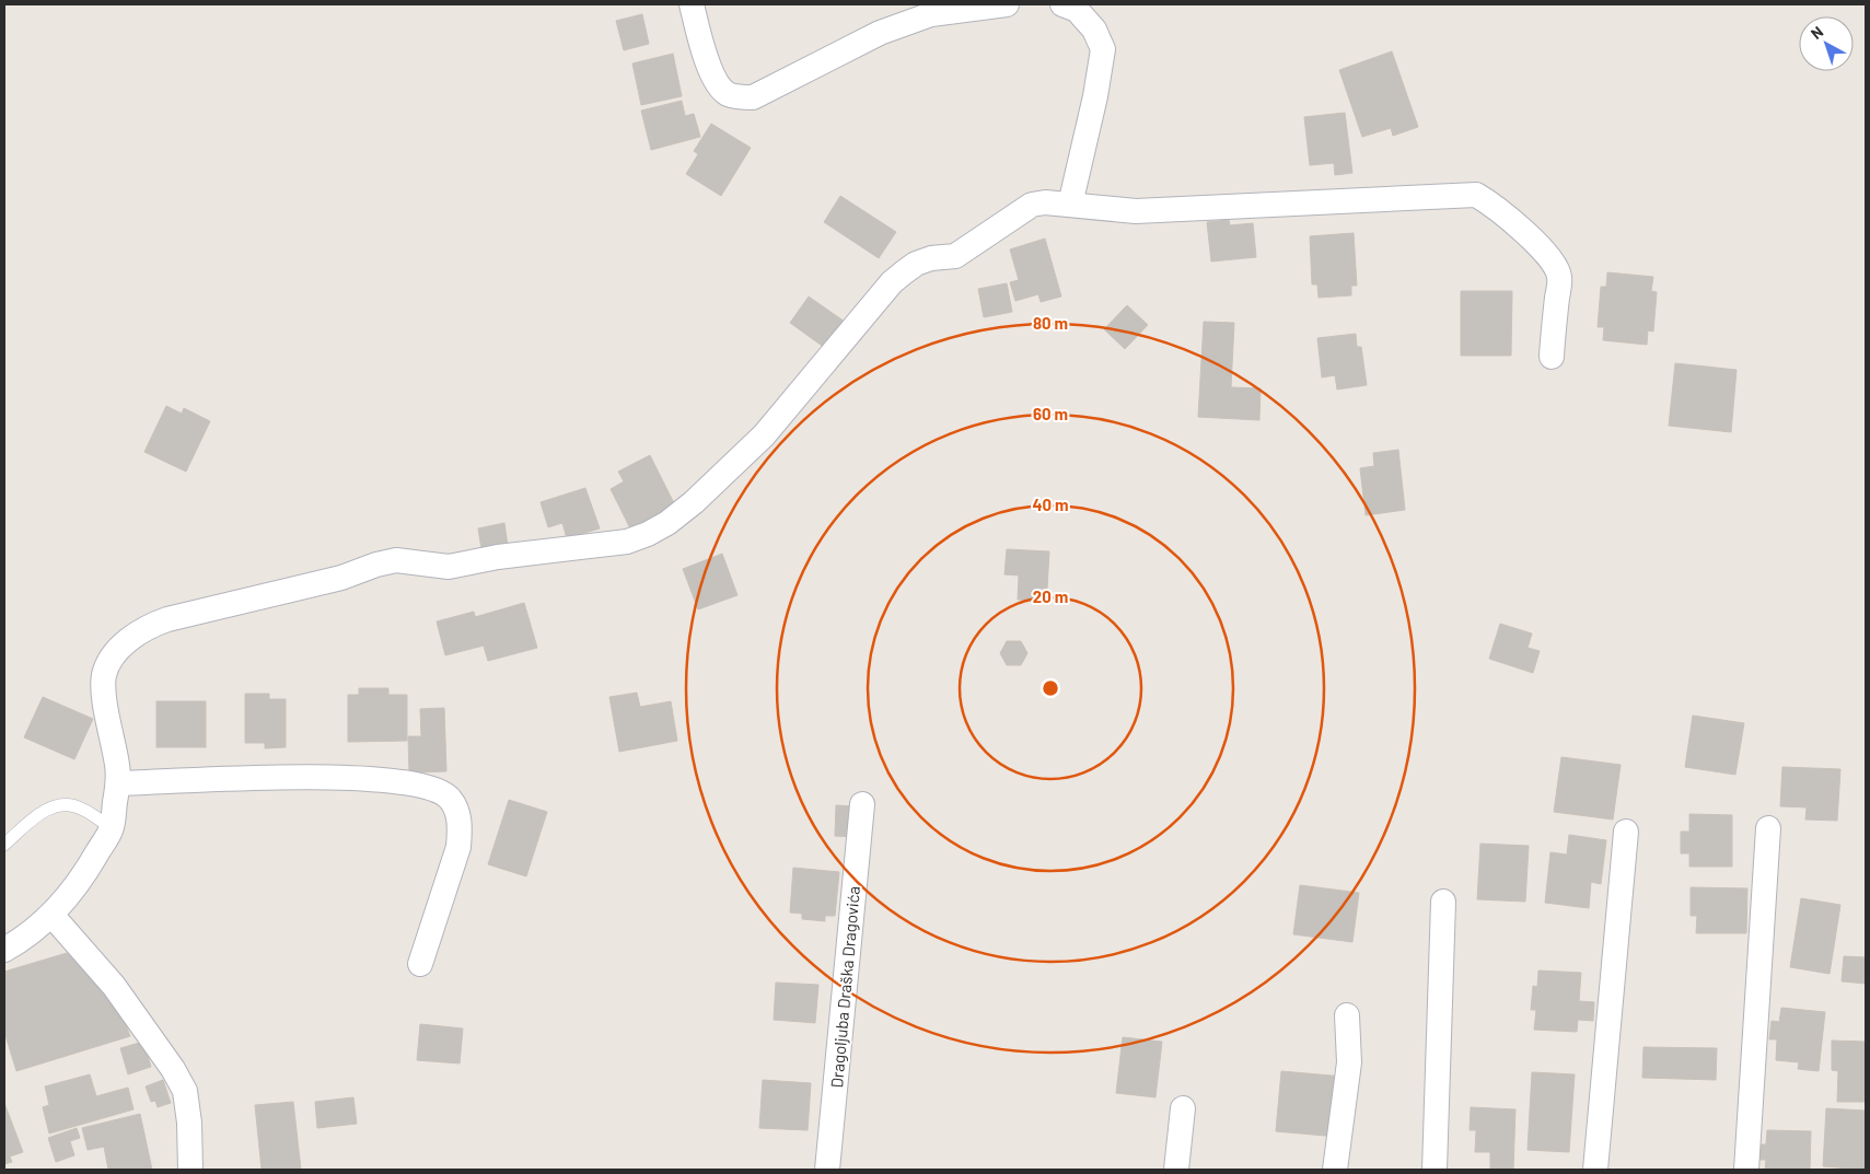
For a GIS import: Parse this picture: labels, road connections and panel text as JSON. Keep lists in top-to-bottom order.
{
  "streets": {
    "street": ["Dragoljuba Draška Dragovića"]
  },
  "north": "top left",
  "rings": [
    "80 m",
    "60 m",
    "40 m",
    "20 m"
  ]
}
